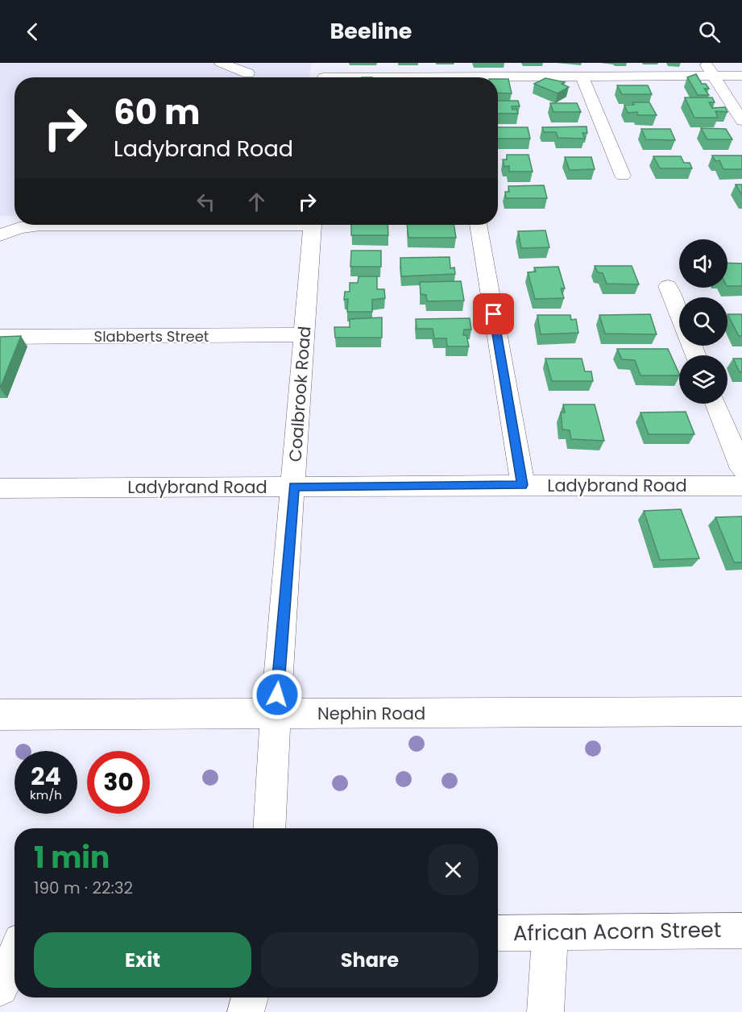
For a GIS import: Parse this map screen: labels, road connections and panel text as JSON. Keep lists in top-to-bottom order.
{
  "streets": {
    "street": [
      "Slabberts Street",
      "Coalbrook Road",
      "Ladybrand Road",
      "Nephin Road",
      "African Acorn Street"
    ]
  },
  "crossings": [
    ["Slabberts Street", "Coalbrook Road"],
    ["Coalbrook Road", "Ladybrand Road"],
    ["Coalbrook Road", "Nephin Road"]
  ],
  "page": {
    "header": "Beeline",
    "turn": ["60 m", "Ladybrand Road"],
    "speed": "24 km/h",
    "limit": "30",
    "heading": ["1 min", "190 m · 22:32"],
    "buttons": ["Exit", "Share"]
  }
}
